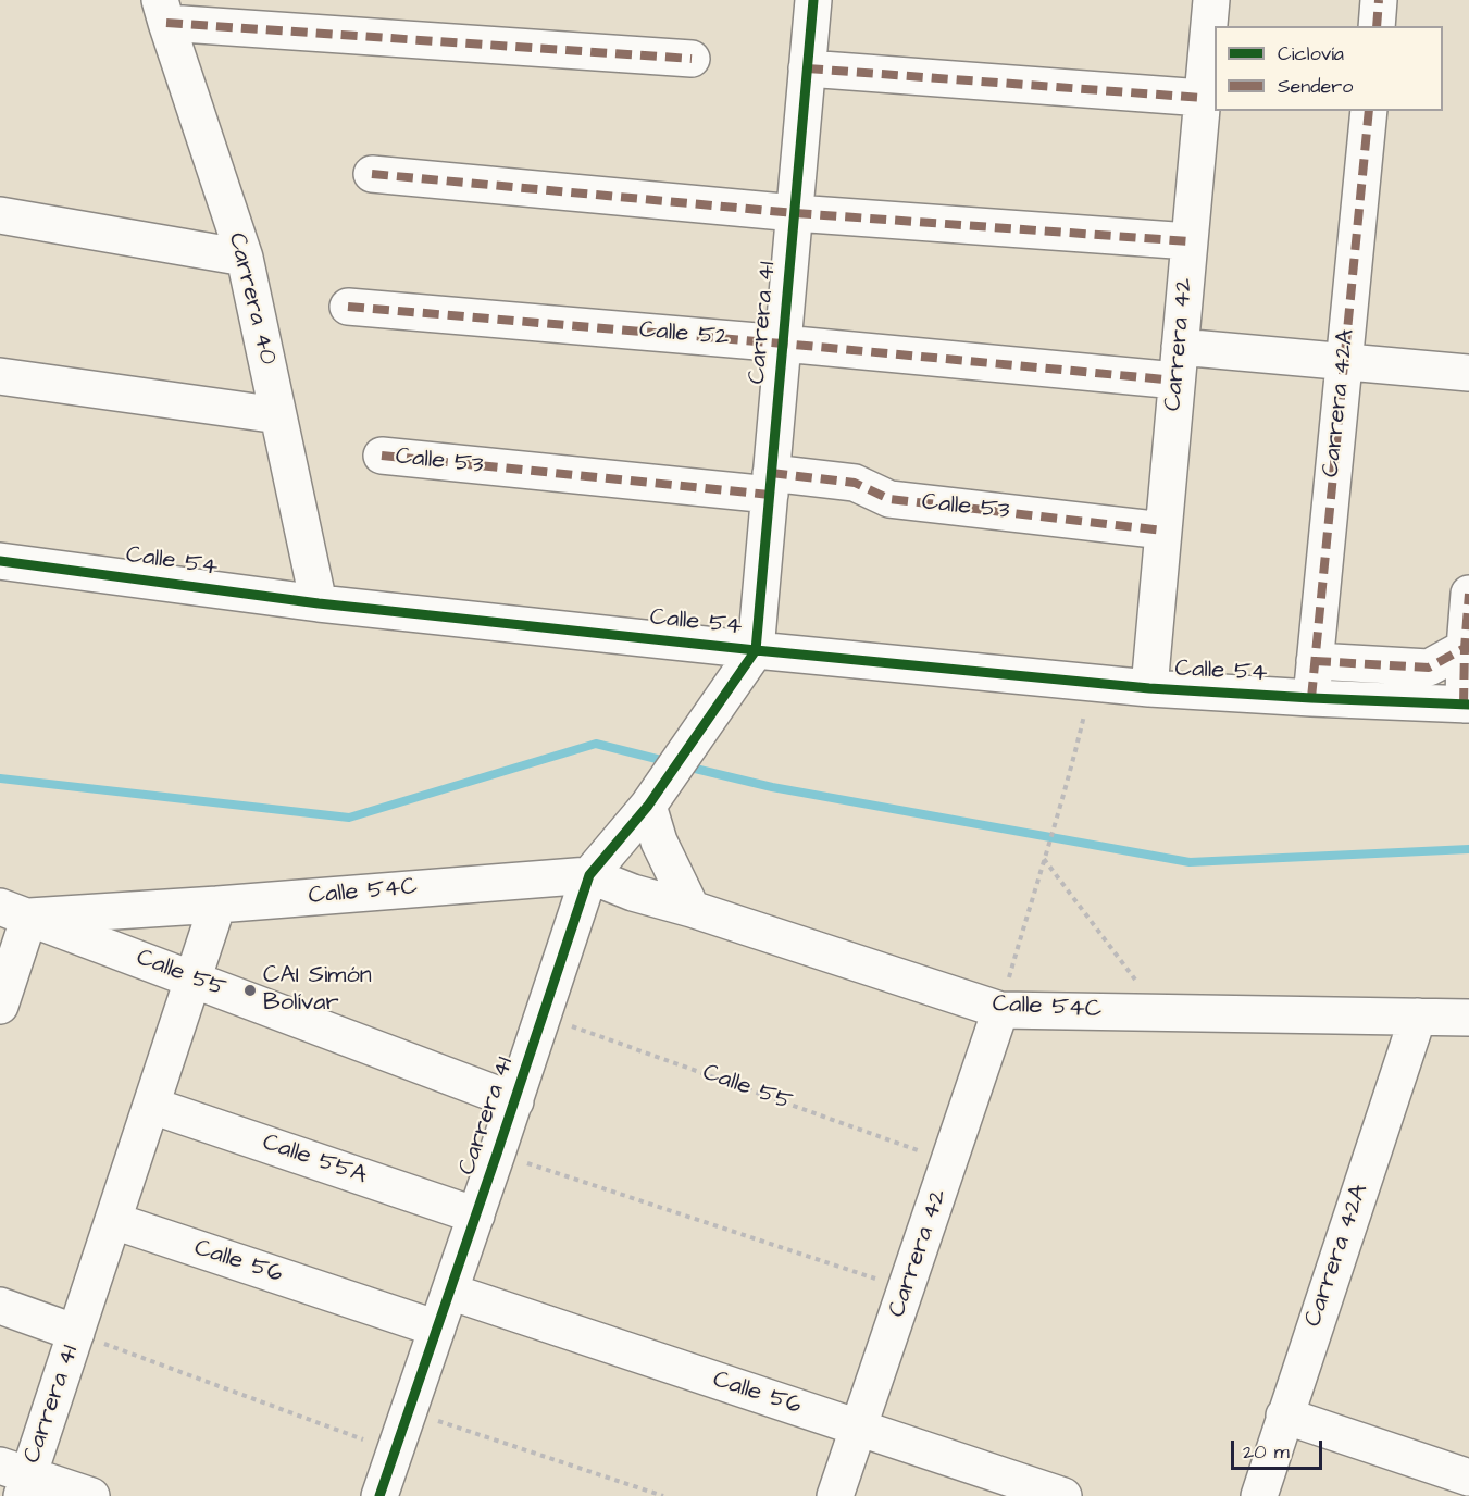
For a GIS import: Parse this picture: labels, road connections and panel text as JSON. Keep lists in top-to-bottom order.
{
  "streets": {
    "street": [
      "Carrera 40",
      "Carrera 41",
      "Calle 52",
      "Carrera 42",
      "Carrera 42A",
      "Calle 53",
      "Calle 54",
      "Calle 54C",
      "Calle 55",
      "Calle 55A",
      "Calle 56"
    ]
  },
  "crossings": [
    ["Carrera 40", "Calle 54"],
    ["Carrera 41", "Calle 52"],
    ["Carrera 41", "Calle 53"],
    ["Carrera 41", "Calle 54"],
    ["Carrera 41", "Calle 54C"],
    ["Carrera 41", "Calle 55"],
    ["Carrera 41", "Calle 55A"],
    ["Carrera 41", "Calle 56"],
    ["Calle 52", "Carrera 42"],
    ["Carrera 42", "Calle 53"],
    ["Carrera 42", "Calle 54"],
    ["Carrera 42", "Calle 54C"],
    ["Carrera 42", "Calle 55"],
    ["Carrera 42", "Calle 56"],
    ["Carrera 42A", "Calle 54"],
    ["Carrera 42A", "Calle 54C"],
    ["Calle 54C", "Calle 55"]
  ],
  "places": ["CAI Simón Bolívar"],
  "legend": ["Ciclovía", "Sendero"],
  "scale_bar": "20 m"
}
